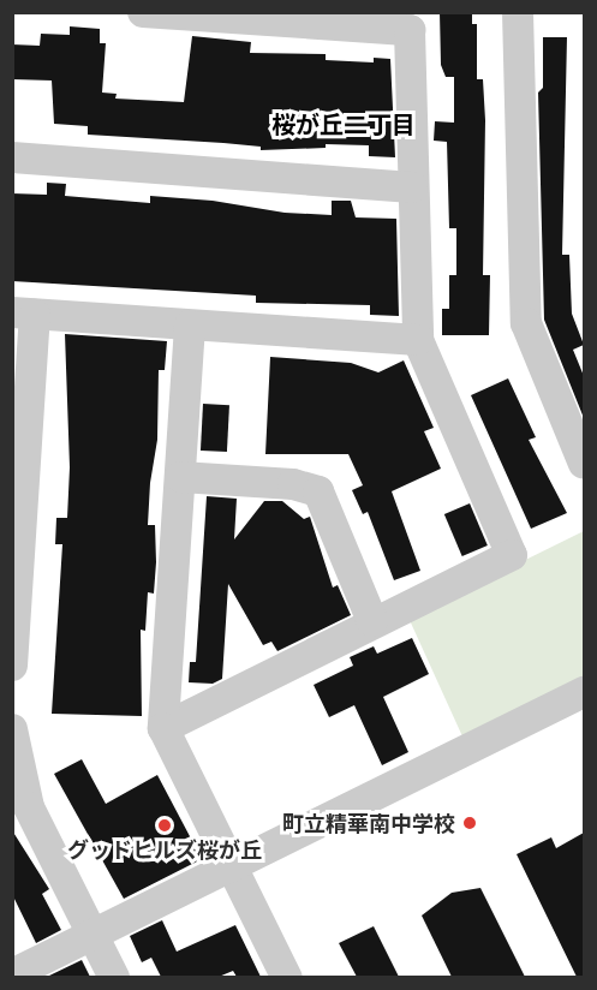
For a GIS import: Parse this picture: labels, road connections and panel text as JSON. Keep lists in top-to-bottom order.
{
  "districts": ["桜が丘二丁目"],
  "places": ["町立精華南中学校", "グッドヒルズ桜が丘"]
}
